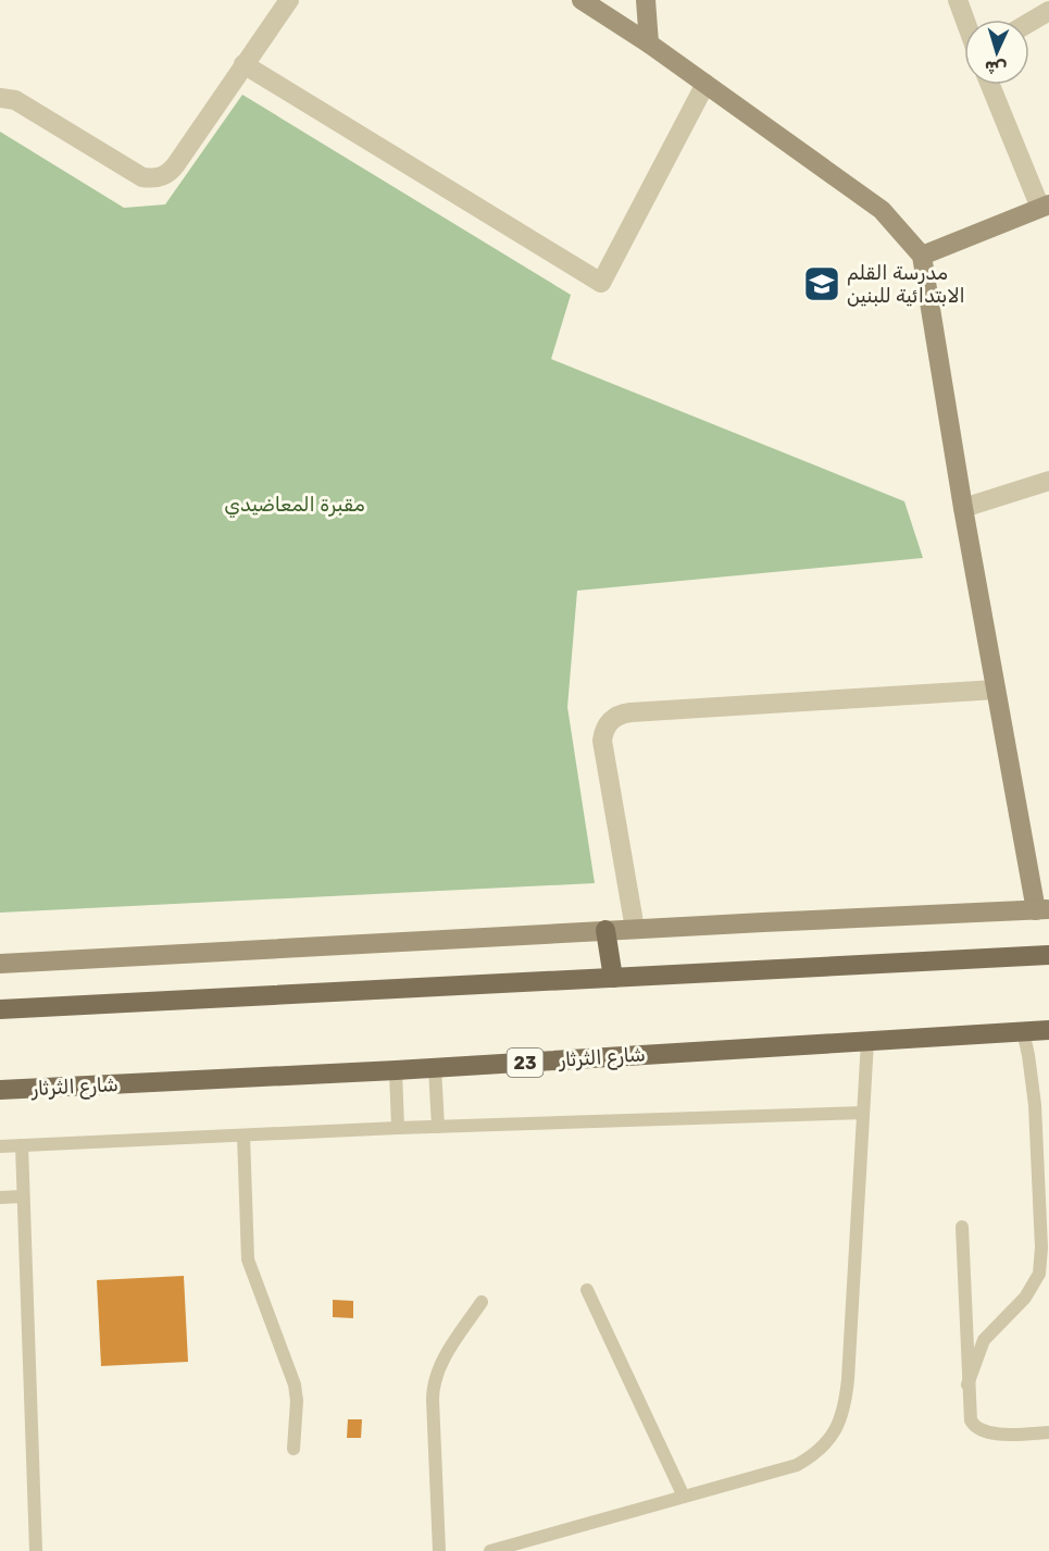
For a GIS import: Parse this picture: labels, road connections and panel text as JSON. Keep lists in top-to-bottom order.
{
  "streets": {
    "main road": ["شارع الثرثار", "23"]
  },
  "parks": ["مقبرة المعاضيدي"],
  "places": {
    "school or university": ["مدرسة القلم الابتدائية للبنين"]
  },
  "north": "bottom"
}
